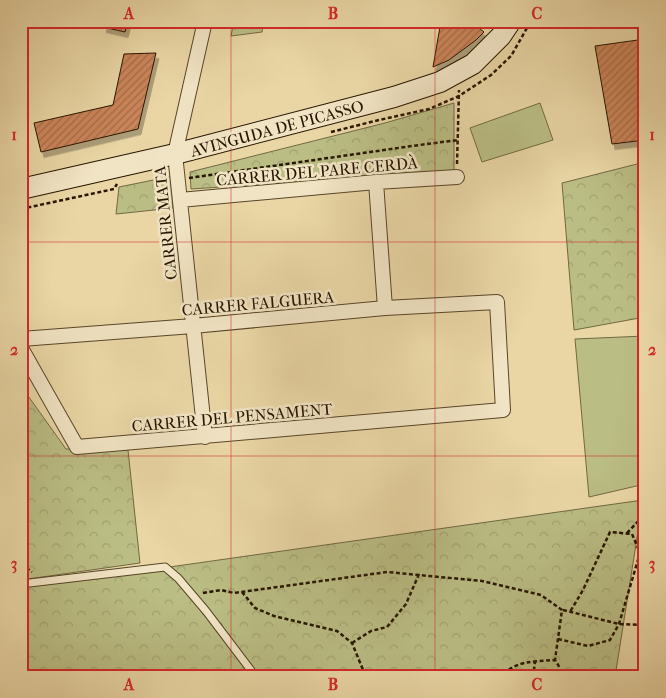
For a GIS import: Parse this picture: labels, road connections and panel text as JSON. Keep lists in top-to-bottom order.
{
  "streets": {
    "street": [
      "AVINGUDA DE PICASSO",
      "CARRER DEL PARE CERDÀ",
      "CARRER MATA",
      "CARRER FALGUERA",
      "CARRER DEL PENSAMENT"
    ]
  },
  "crossings": [
    ["AVINGUDA DE PICASSO", "CARRER MATA"],
    ["CARRER DEL PARE CERDÀ", "CARRER MATA"],
    ["CARRER MATA", "CARRER FALGUERA"],
    ["CARRER MATA", "CARRER DEL PENSAMENT"],
    ["CARRER FALGUERA", "CARRER DEL PENSAMENT"]
  ],
  "grid": {
    "columns": ["A", "B", "C"],
    "rows": ["1", "2", "3"]
  }
}
